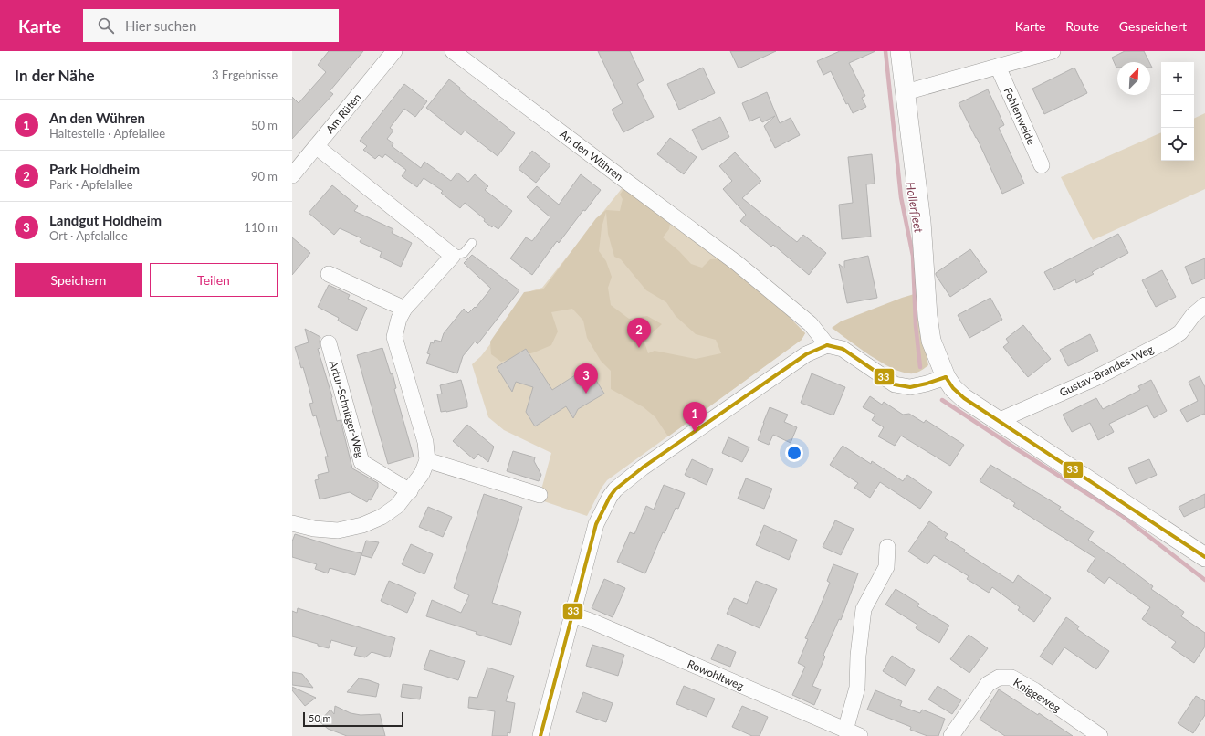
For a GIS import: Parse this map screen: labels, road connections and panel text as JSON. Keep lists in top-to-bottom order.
{
  "streets": {
    "street": [
      "Am Rüten",
      "Fohlenweide",
      "An den Wühren",
      "Gustav-Brandes-Weg",
      "Artur-Schnitger-Weg",
      "Rowohltweg",
      "Kniggeweg"
    ]
  },
  "water": ["Hollerfleet"],
  "lines": ["transit line 33"],
  "scale_bar": "50 m",
  "north": "top right",
  "page": {
    "header": "Karte",
    "search": "Hier suchen",
    "nav": ["Karte", "Route", "Gespeichert"],
    "heading": ["In der Nähe", "3 Ergebnisse"],
    "map_buttons": ["+", "−"],
    "list": [
      {
        "mark": "1",
        "name": "An den Wühren",
        "note": "Haltestelle · Apfelallee",
        "value": "50 m"
      },
      {
        "mark": "2",
        "name": "Park Holdheim",
        "note": "Park · Apfelallee",
        "value": "90 m"
      },
      {
        "mark": "3",
        "name": "Landgut Holdheim",
        "note": "Ort · Apfelallee",
        "value": "110 m"
      }
    ],
    "buttons": ["Speichern", "Teilen"],
    "pins": ["2", "3", "1"],
    "scale": "50 m"
  }
}
